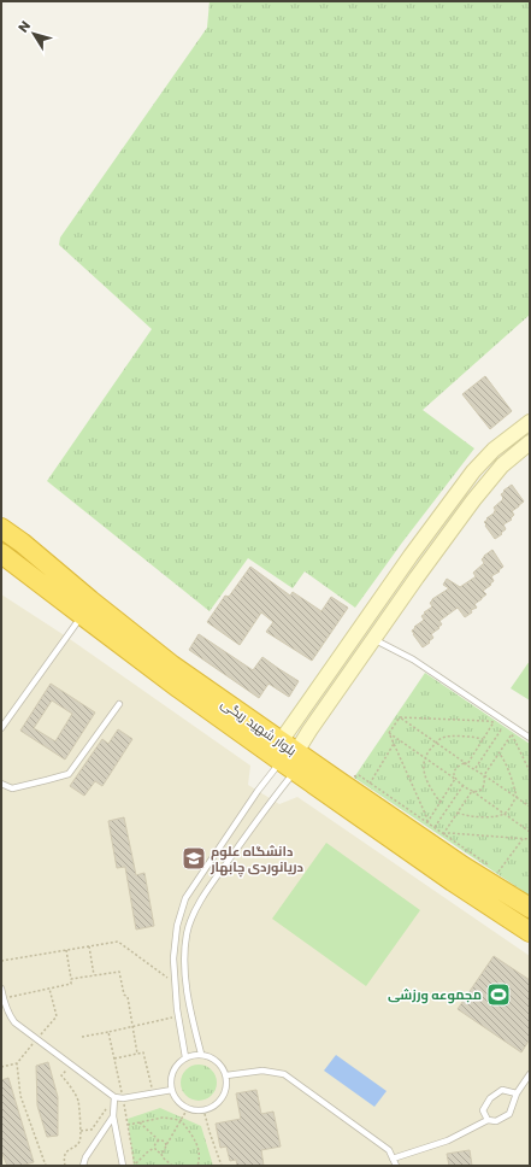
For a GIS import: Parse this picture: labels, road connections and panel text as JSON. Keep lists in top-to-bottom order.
{
  "streets": {
    "highway": ["بلوار شهید ریگی"]
  },
  "places": {
    "school or university": ["دانشگاه علوم دریانوردی چابهار"],
    "sports": ["مجموعه ورزشی"]
  },
  "north": "top left"
}
